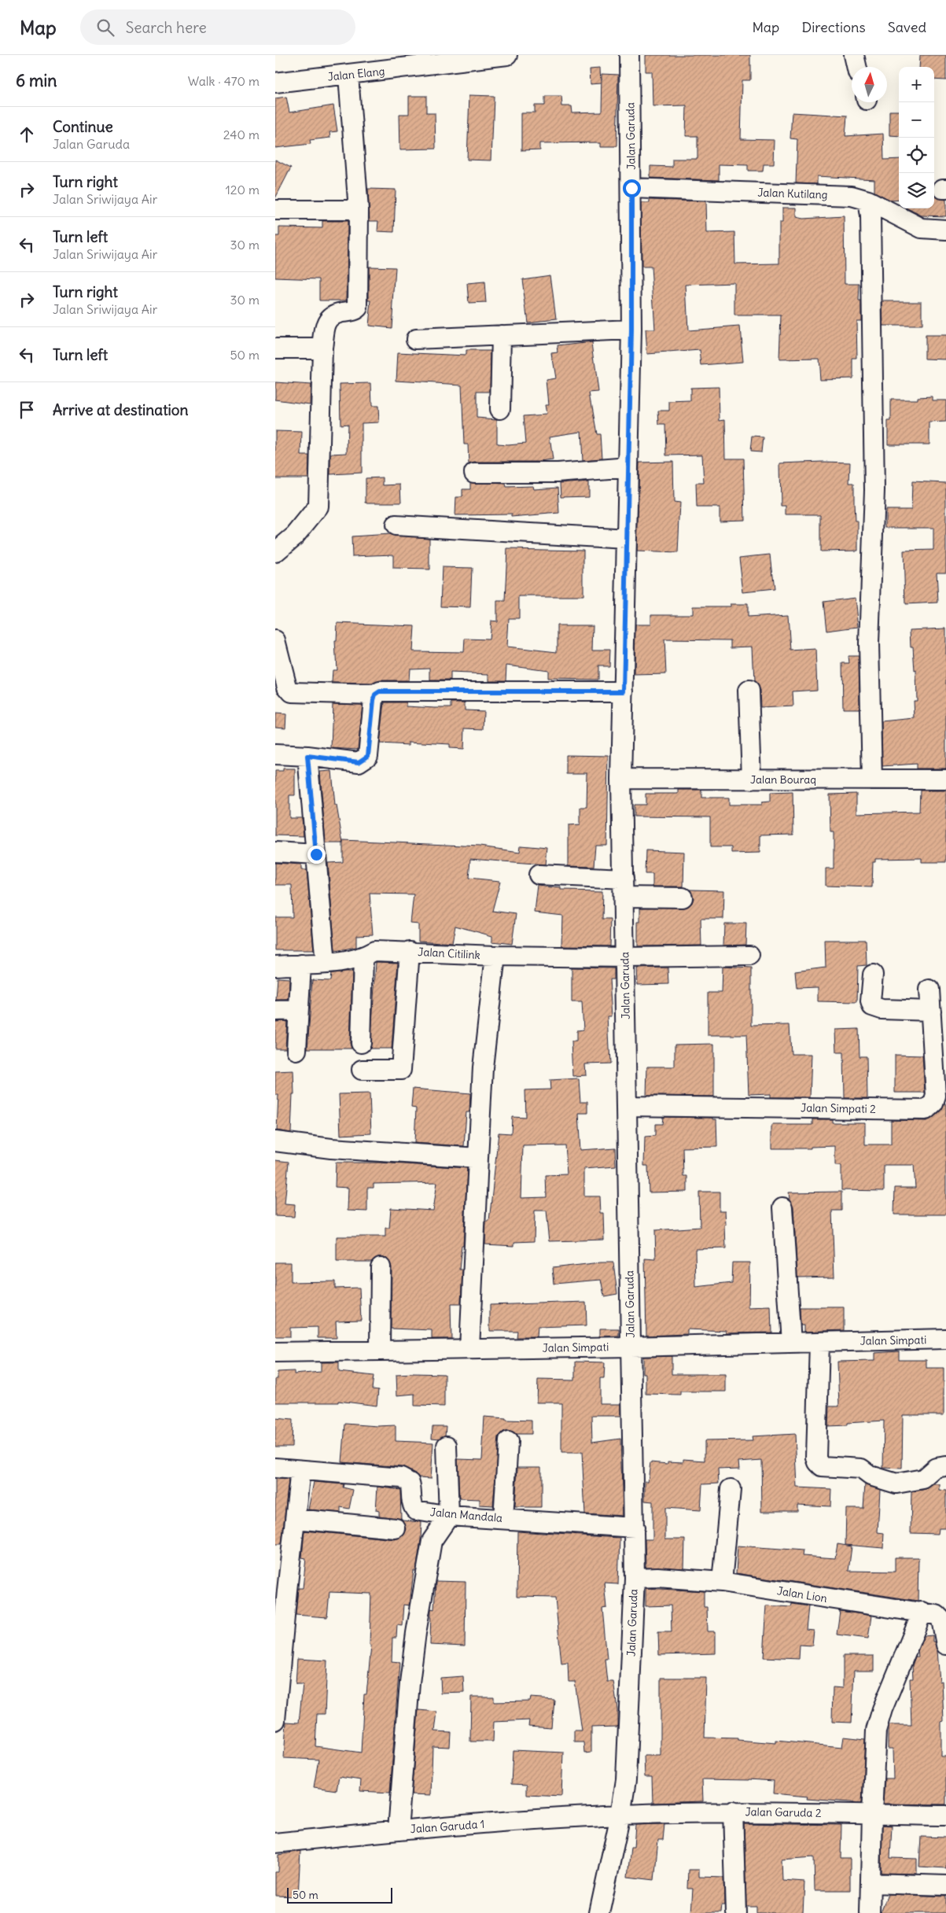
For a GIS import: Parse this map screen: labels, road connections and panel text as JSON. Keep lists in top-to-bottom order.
{
  "streets": {
    "street": [
      "Jalan Elang",
      "Jalan Garuda",
      "Jalan Kutilang",
      "Jalan Bouraq",
      "Jalan Citilink",
      "Jalan Simpati 2",
      "Jalan Simpati",
      "Jalan Mandala",
      "Jalan Lion",
      "Jalan Garuda 2",
      "Jalan Garuda 1"
    ]
  },
  "crossings": [
    ["Jalan Garuda", "Jalan Kutilang"],
    ["Jalan Garuda", "Jalan Bouraq"],
    ["Jalan Garuda", "Jalan Citilink"],
    ["Jalan Garuda", "Jalan Simpati 2"],
    ["Jalan Garuda", "Jalan Simpati"],
    ["Jalan Garuda", "Jalan Mandala"],
    ["Jalan Garuda", "Jalan Lion"],
    ["Jalan Garuda", "Jalan Garuda 2"],
    ["Jalan Garuda", "Jalan Garuda 1"],
    ["Jalan Garuda 2", "Jalan Garuda 1"]
  ],
  "scale_bar": "50 m",
  "north": "top",
  "page": {
    "header": "Map",
    "search": "Search here",
    "nav": ["Map", "Directions", "Saved"],
    "heading": ["6 min", "Walk · 470 m"],
    "map_buttons": ["+", "−"],
    "list": [
      ["Continue", "Jalan Garuda", "240 m"],
      ["Turn right", "Jalan Sriwijaya Air", "120 m"],
      ["Turn left", "Jalan Sriwijaya Air", "30 m"],
      ["Turn right", "Jalan Sriwijaya Air", "30 m"],
      ["Turn left", "50 m"],
      "Arrive at destination"
    ],
    "scale": "50 m"
  }
}
